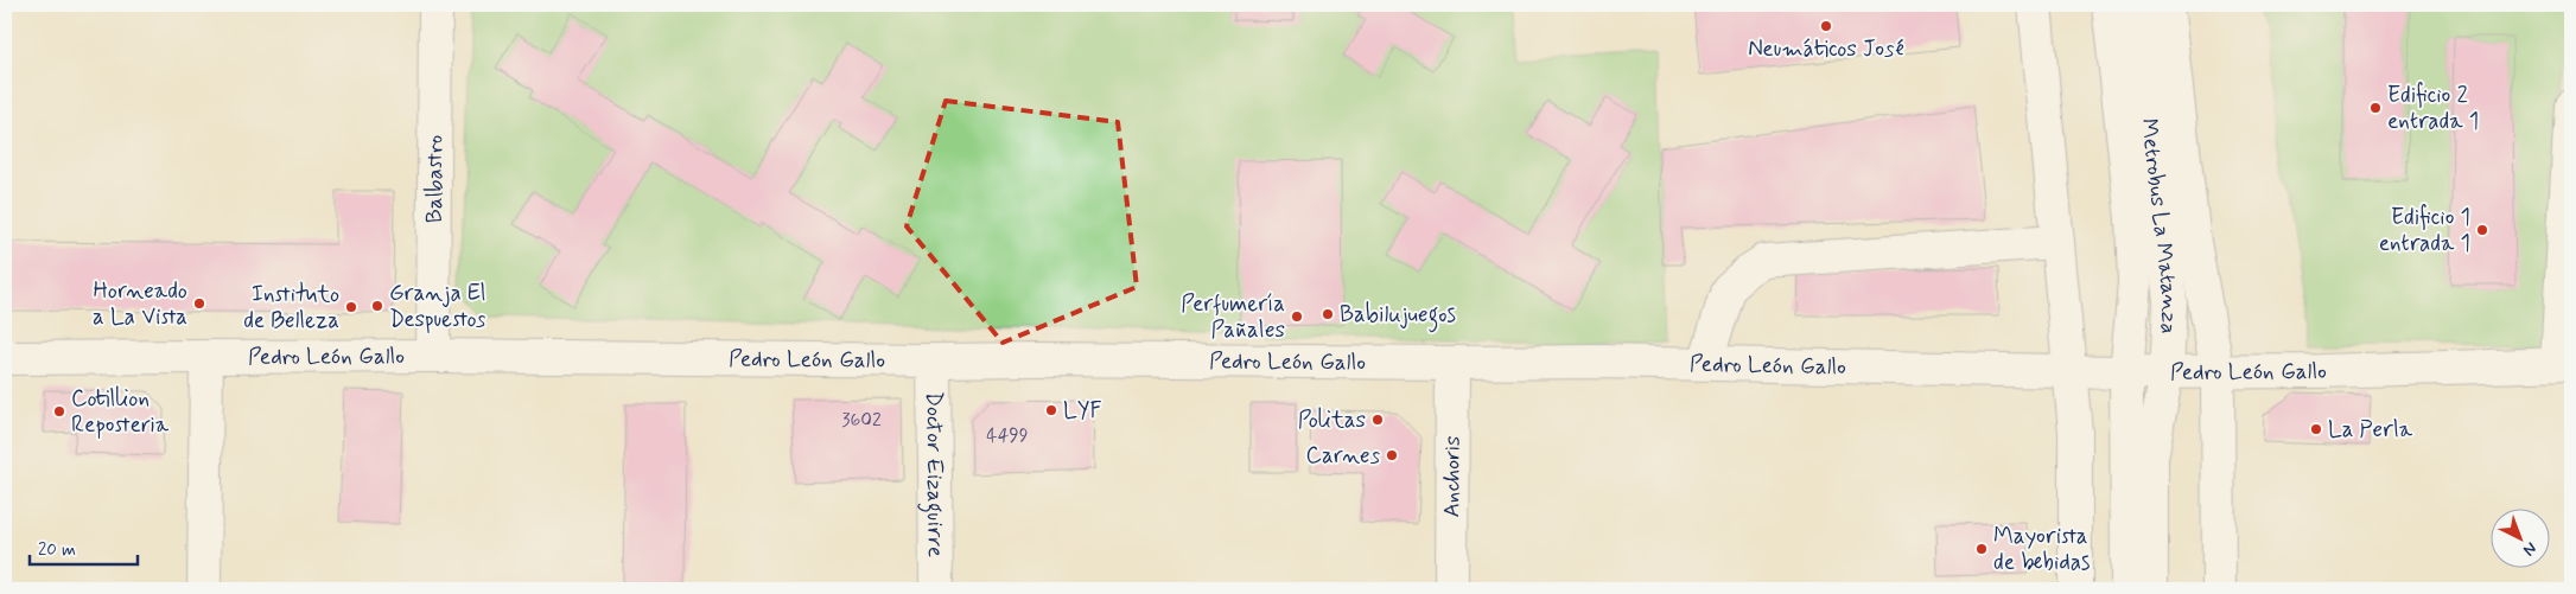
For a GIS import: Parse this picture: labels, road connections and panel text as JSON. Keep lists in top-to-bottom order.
{
  "streets": {
    "main road": [
      "Balbastro",
      "Metrobus La Matanza",
      "Pedro León Gallo",
      "Doctor Eizaguirre",
      "Anchoris"
    ]
  },
  "crossings": [
    ["Balbastro", "Pedro León Gallo"],
    ["Metrobus La Matanza", "Pedro León Gallo"],
    ["Pedro León Gallo", "Doctor Eizaguirre"],
    ["Pedro León Gallo", "Anchoris"]
  ],
  "places": [
    "Neumáticos José",
    "Edificio 2 entrada 1",
    "Edificio 1 entrada 1",
    "Horneado a La Vista",
    "Granja El Despuestos",
    "Instituto de Belleza",
    "Babilujuegos",
    "Perfumería Pañales",
    "LYF",
    "Cotillion Reposteria",
    "Politas",
    "La Perla",
    "Carnes",
    "Mayorista de bebidas"
  ],
  "house_numbers": ["3602", "4499"],
  "scale_bar": "20 m",
  "north": "bottom right"
}
